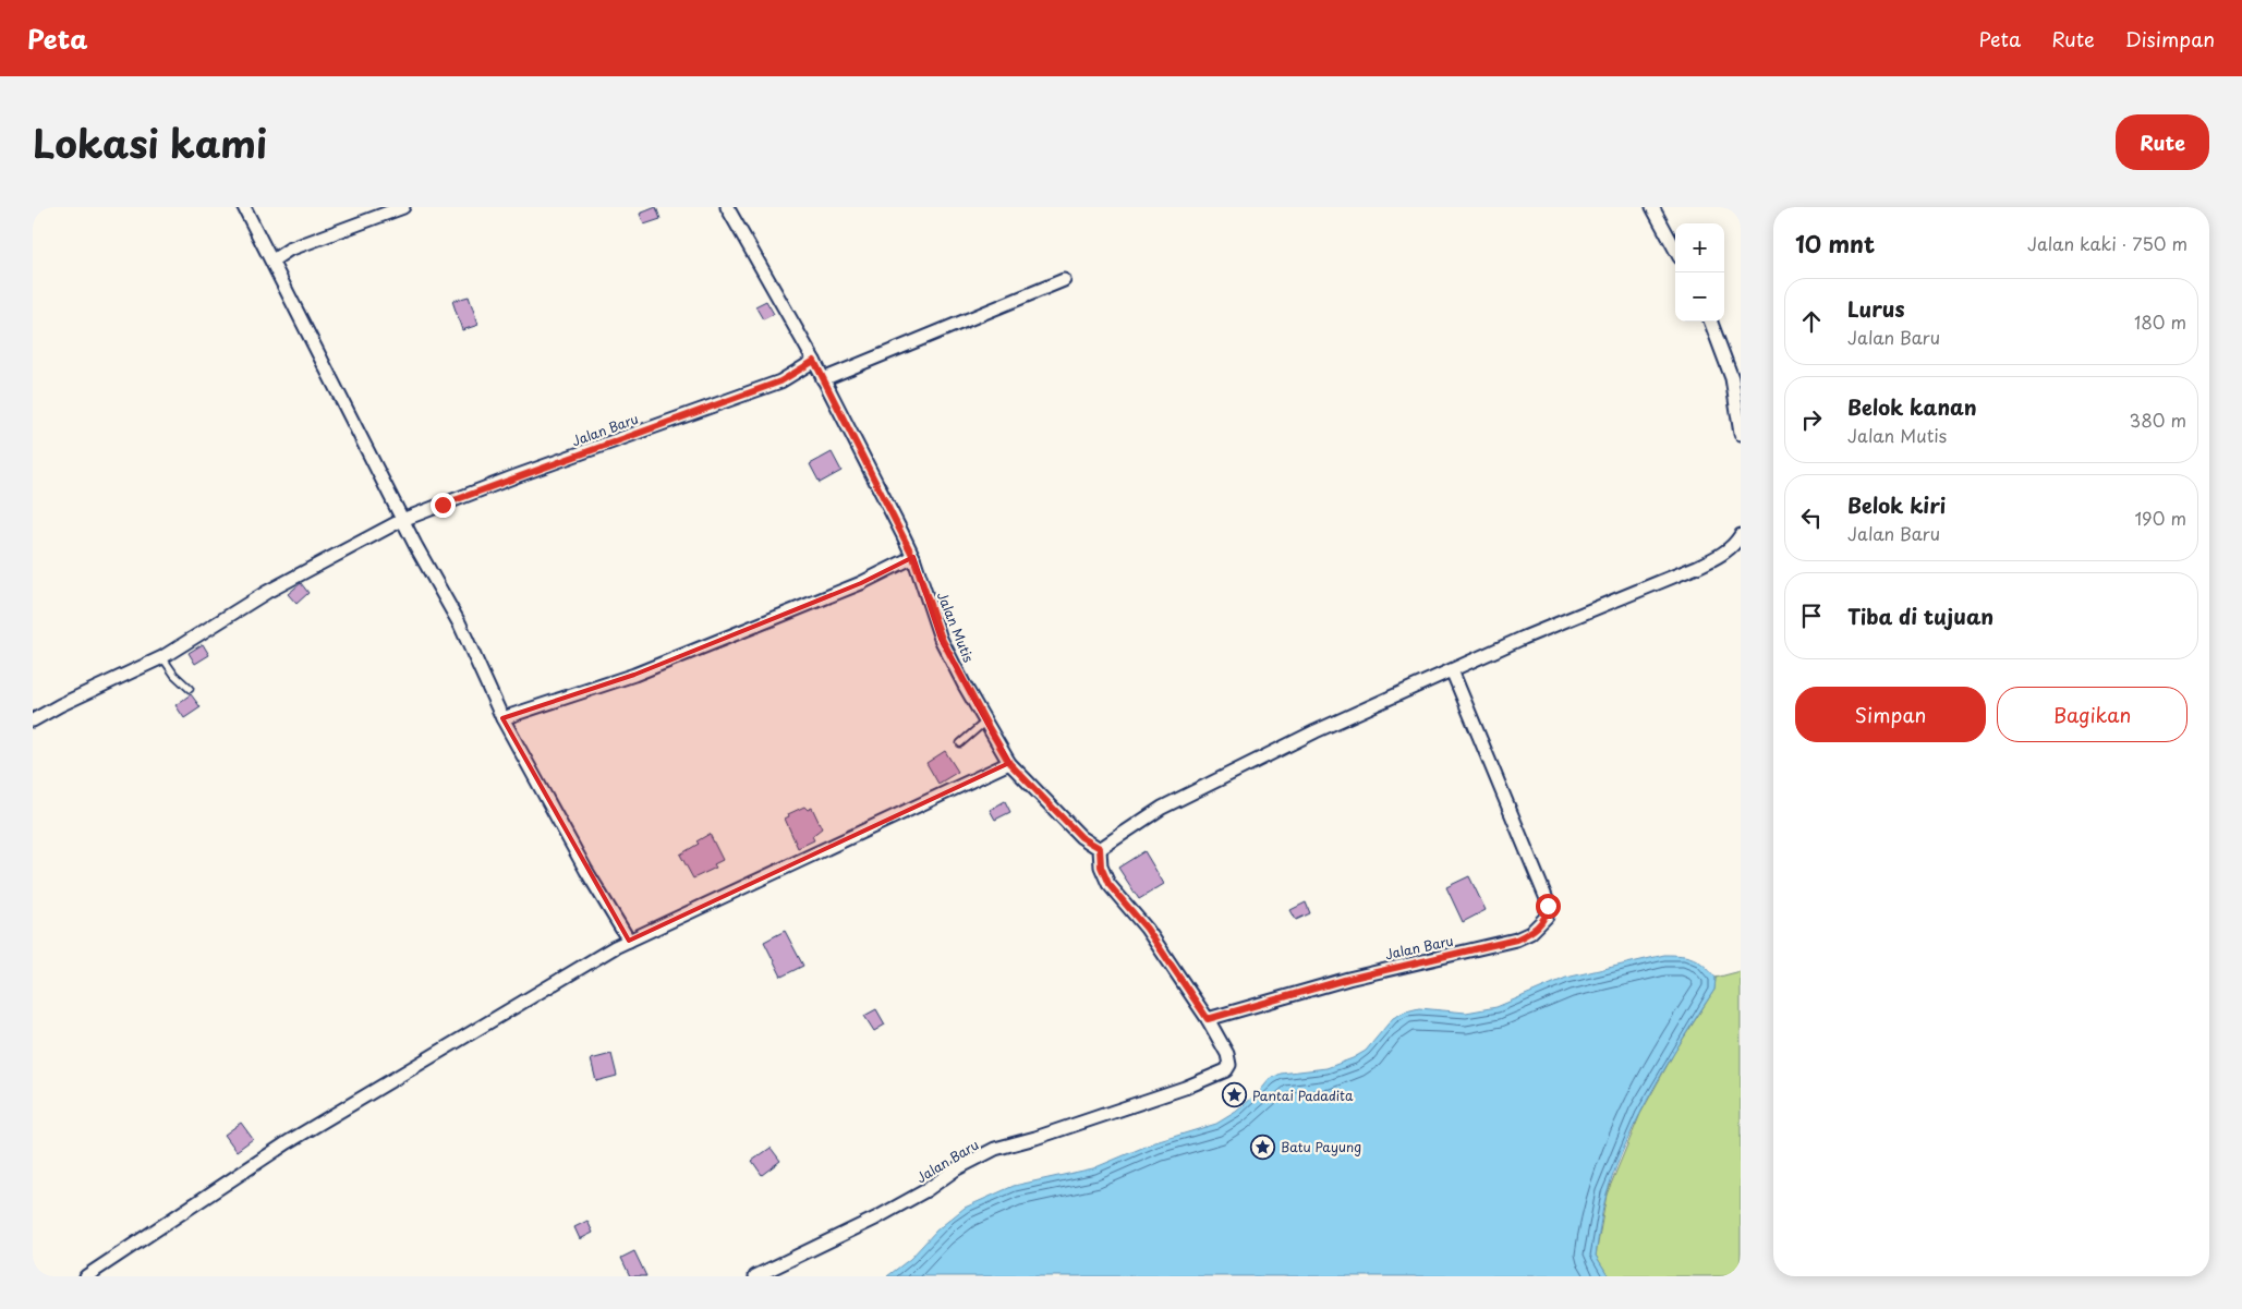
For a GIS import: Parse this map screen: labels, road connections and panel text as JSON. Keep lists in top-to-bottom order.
{
  "streets": {
    "street": ["Jalan Baru", "Jalan Mutis"]
  },
  "crossings": [
    ["Jalan Baru", "Jalan Mutis"]
  ],
  "places": {
    "place": ["Pantai Padadita", "Batu Payung"]
  },
  "page": {
    "header": "Peta",
    "nav": ["Peta", "Rute", "Disimpan"],
    "title": "Lokasi kami",
    "buttons": [
      "Rute",
      ["Simpan", "Bagikan"]
    ],
    "heading": ["10 mnt", "Jalan kaki · 750 m"],
    "map_buttons": ["+", "−"],
    "list": [
      ["Lurus", "Jalan Baru", "180 m"],
      ["Belok kanan", "Jalan Mutis", "380 m"],
      ["Belok kiri", "Jalan Baru", "190 m"],
      "Tiba di tujuan"
    ]
  }
}
